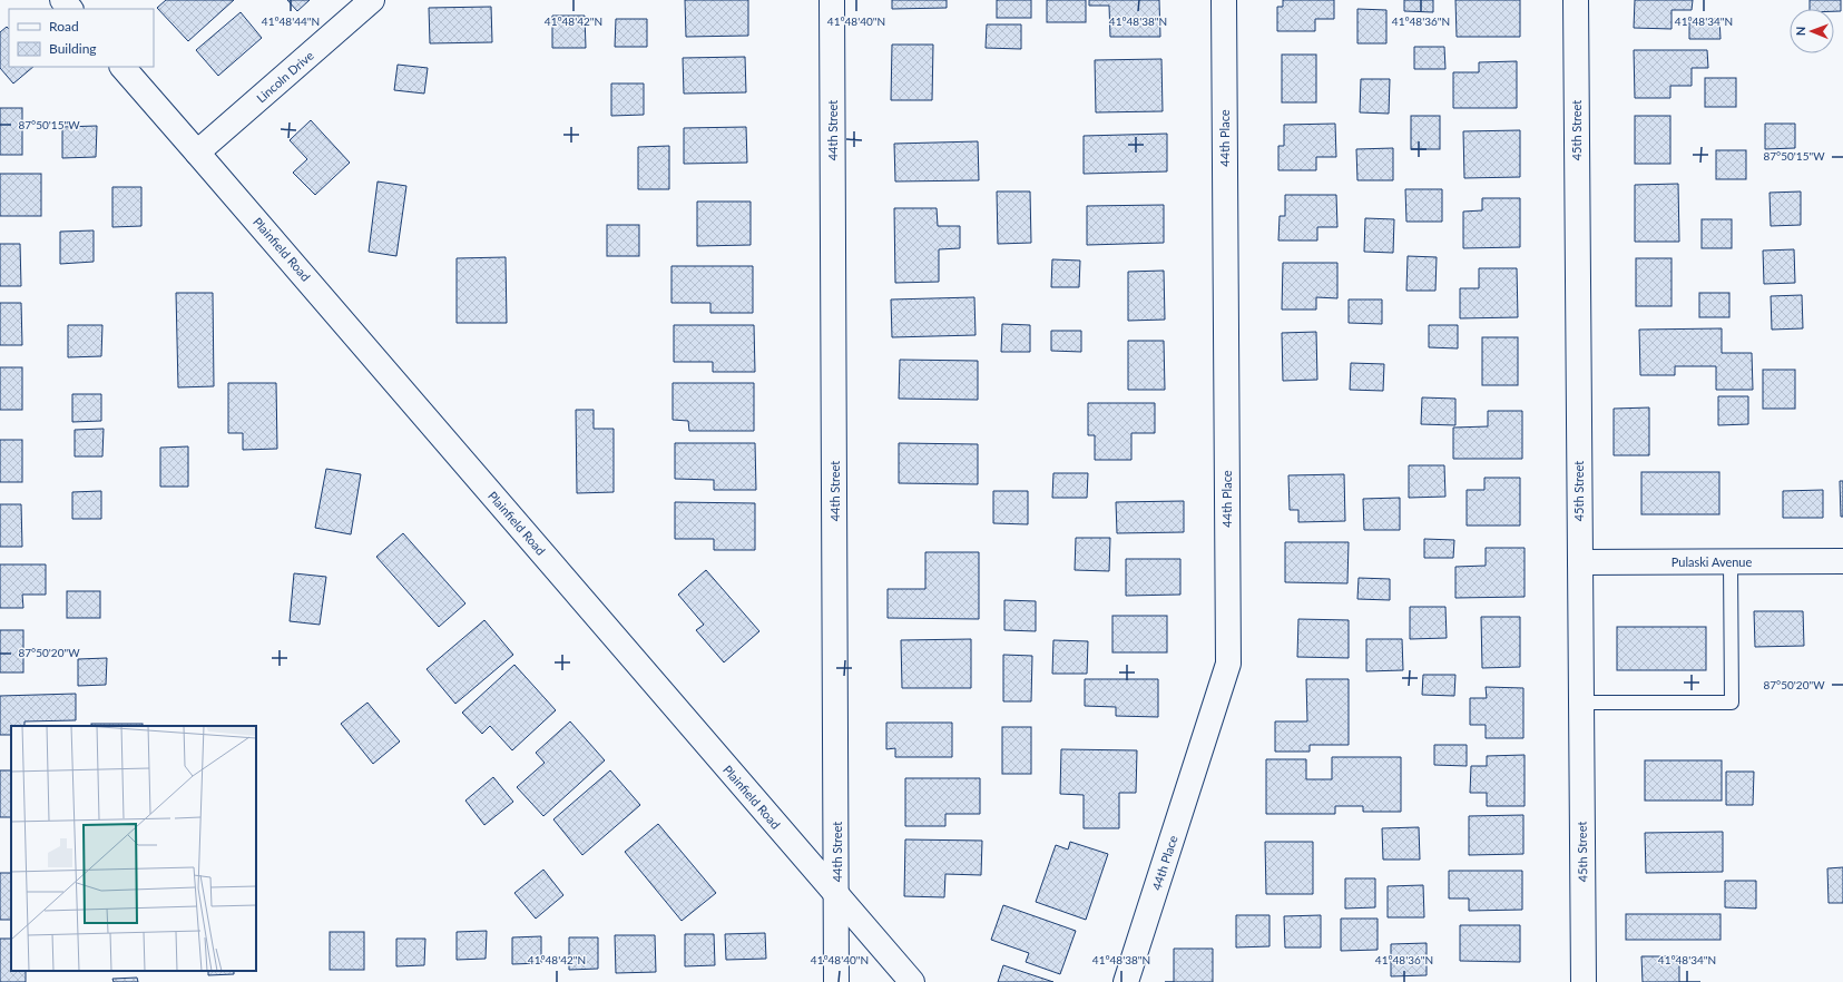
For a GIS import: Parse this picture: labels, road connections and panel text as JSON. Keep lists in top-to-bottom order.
{
  "streets": {
    "street": [
      "Lincoln Drive",
      "44th Street",
      "45th Street",
      "44th Place",
      "Plainfield Road",
      "Pulaski Avenue"
    ]
  },
  "crossings": [
    ["Lincoln Drive", "Plainfield Road"],
    ["44th Street", "Plainfield Road"],
    ["45th Street", "Pulaski Avenue"]
  ],
  "legend": ["Road", "Building"],
  "north": "left",
  "coordinates": [
    "41°48'44\"N",
    "41°48'42\"N",
    "41°48'40\"N",
    "41°48'38\"N",
    "41°48'36\"N",
    "41°48'34\"N",
    "87°50'15\"W",
    "87°50'20\"W"
  ]
}
